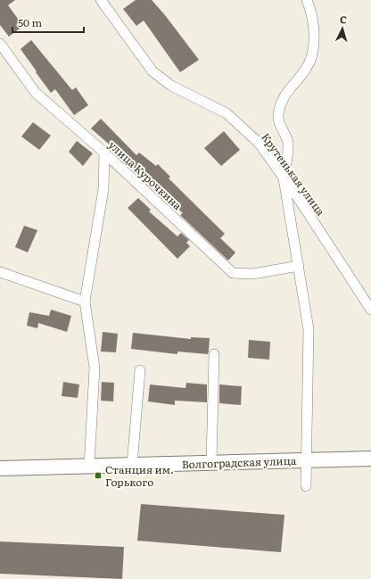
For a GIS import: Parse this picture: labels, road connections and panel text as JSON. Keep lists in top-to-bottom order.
{
  "streets": {
    "main road": ["Волгоградская улица"],
    "street": ["Крутенькая улица", "улица Курочкина"]
  },
  "places": {
    "transit": ["Станция им. Горького"]
  },
  "scale_bar": "50 m",
  "north": "top"
}
